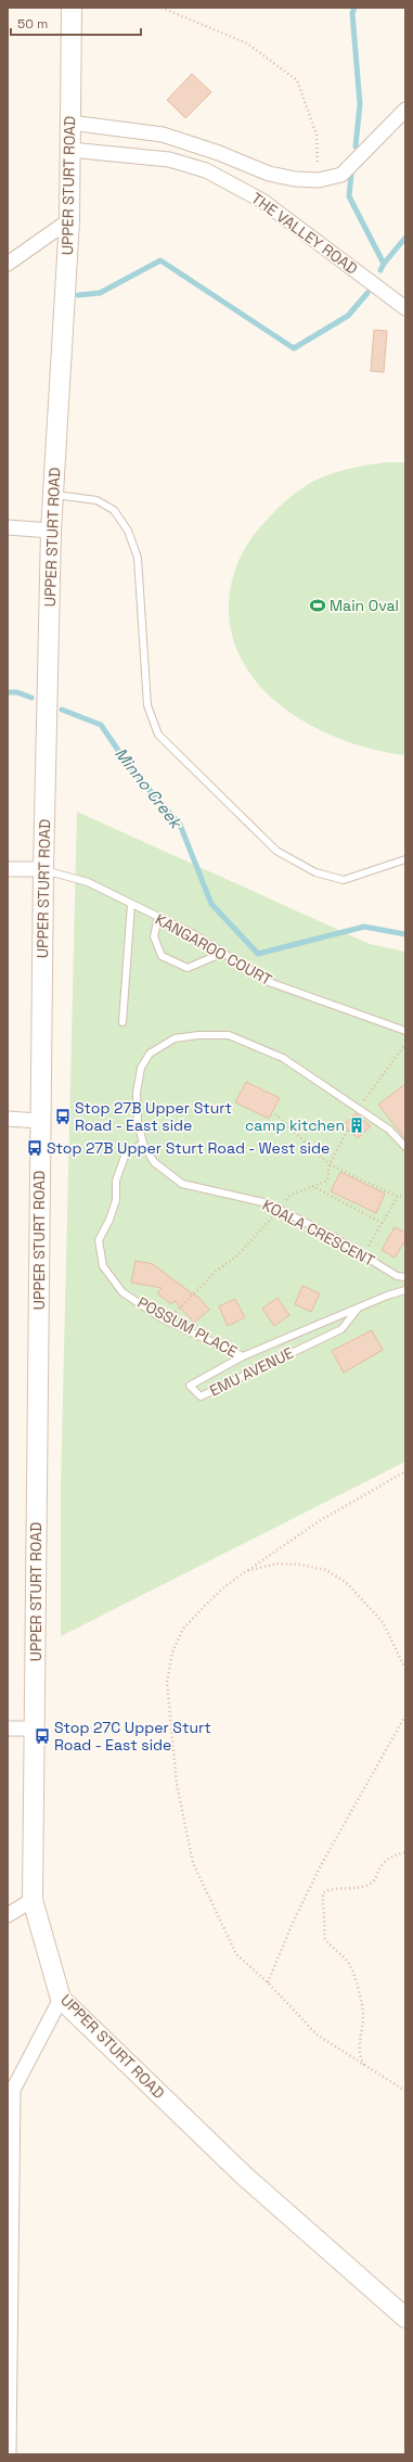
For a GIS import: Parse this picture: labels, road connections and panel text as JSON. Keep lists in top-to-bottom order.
{
  "streets": {
    "main road": ["UPPER STURT ROAD"],
    "street": ["THE VALLEY ROAD"],
    "lane": [
      "KANGAROO COURT",
      "KOALA CRESCENT",
      "POSSUM PLACE",
      "EMU AVENUE"
    ]
  },
  "crossings": [
    ["UPPER STURT ROAD", "THE VALLEY ROAD"],
    ["UPPER STURT ROAD", "KANGAROO COURT"],
    ["KOALA CRESCENT", "POSSUM PLACE"],
    ["POSSUM PLACE", "EMU AVENUE"]
  ],
  "water": ["Minno Creek"],
  "places": {
    "sports": ["Main Oval"],
    "bus stop": ["Stop 27B Upper Sturt Road - East side", "Stop 27B Upper Sturt Road - West side", "Stop 27C Upper Sturt Road - East side"],
    "building": ["camp kitchen"]
  },
  "scale_bar": "50 m"
}
